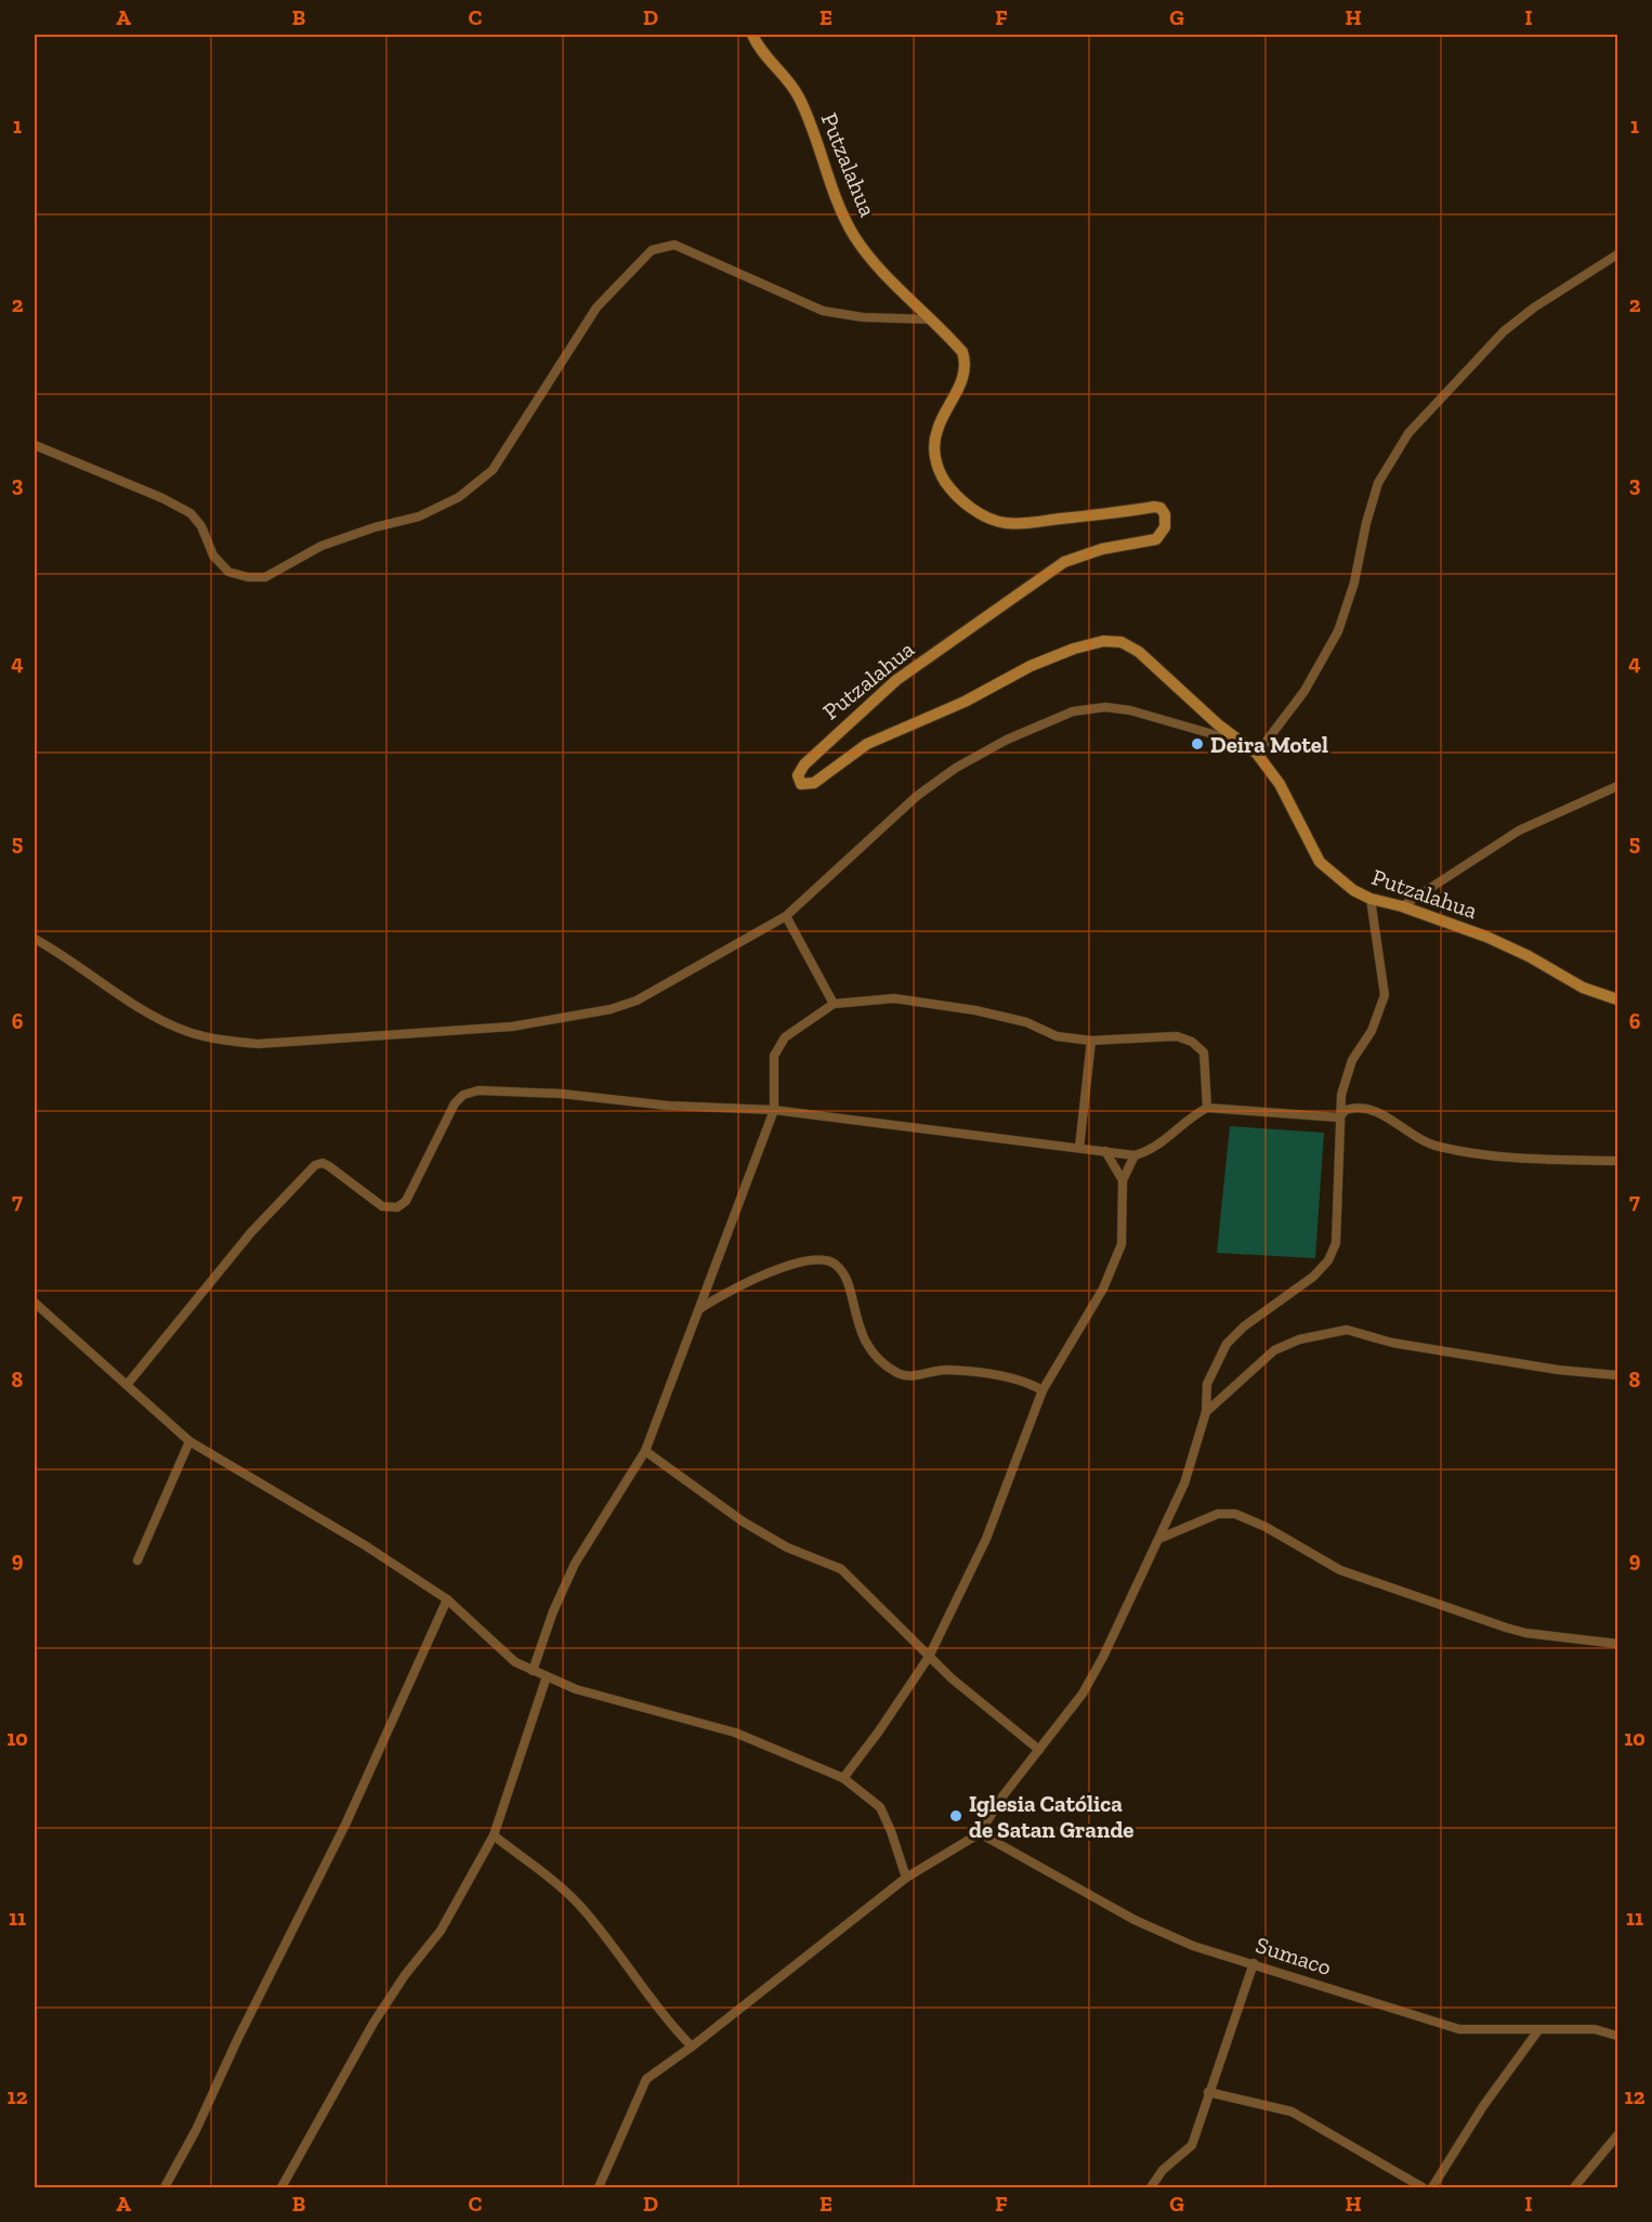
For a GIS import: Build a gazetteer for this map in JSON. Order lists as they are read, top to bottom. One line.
{"streets":{"street":["Putzalahua","Sumaco"]},"places":["Deira Motel","Iglesia Católica de Satan Grande"],"grid":{"columns":["A","B","C","D","E","F","G","H","I"],"rows":["1","2","3","4","5","6","7","8","9","10","11","12"]}}
